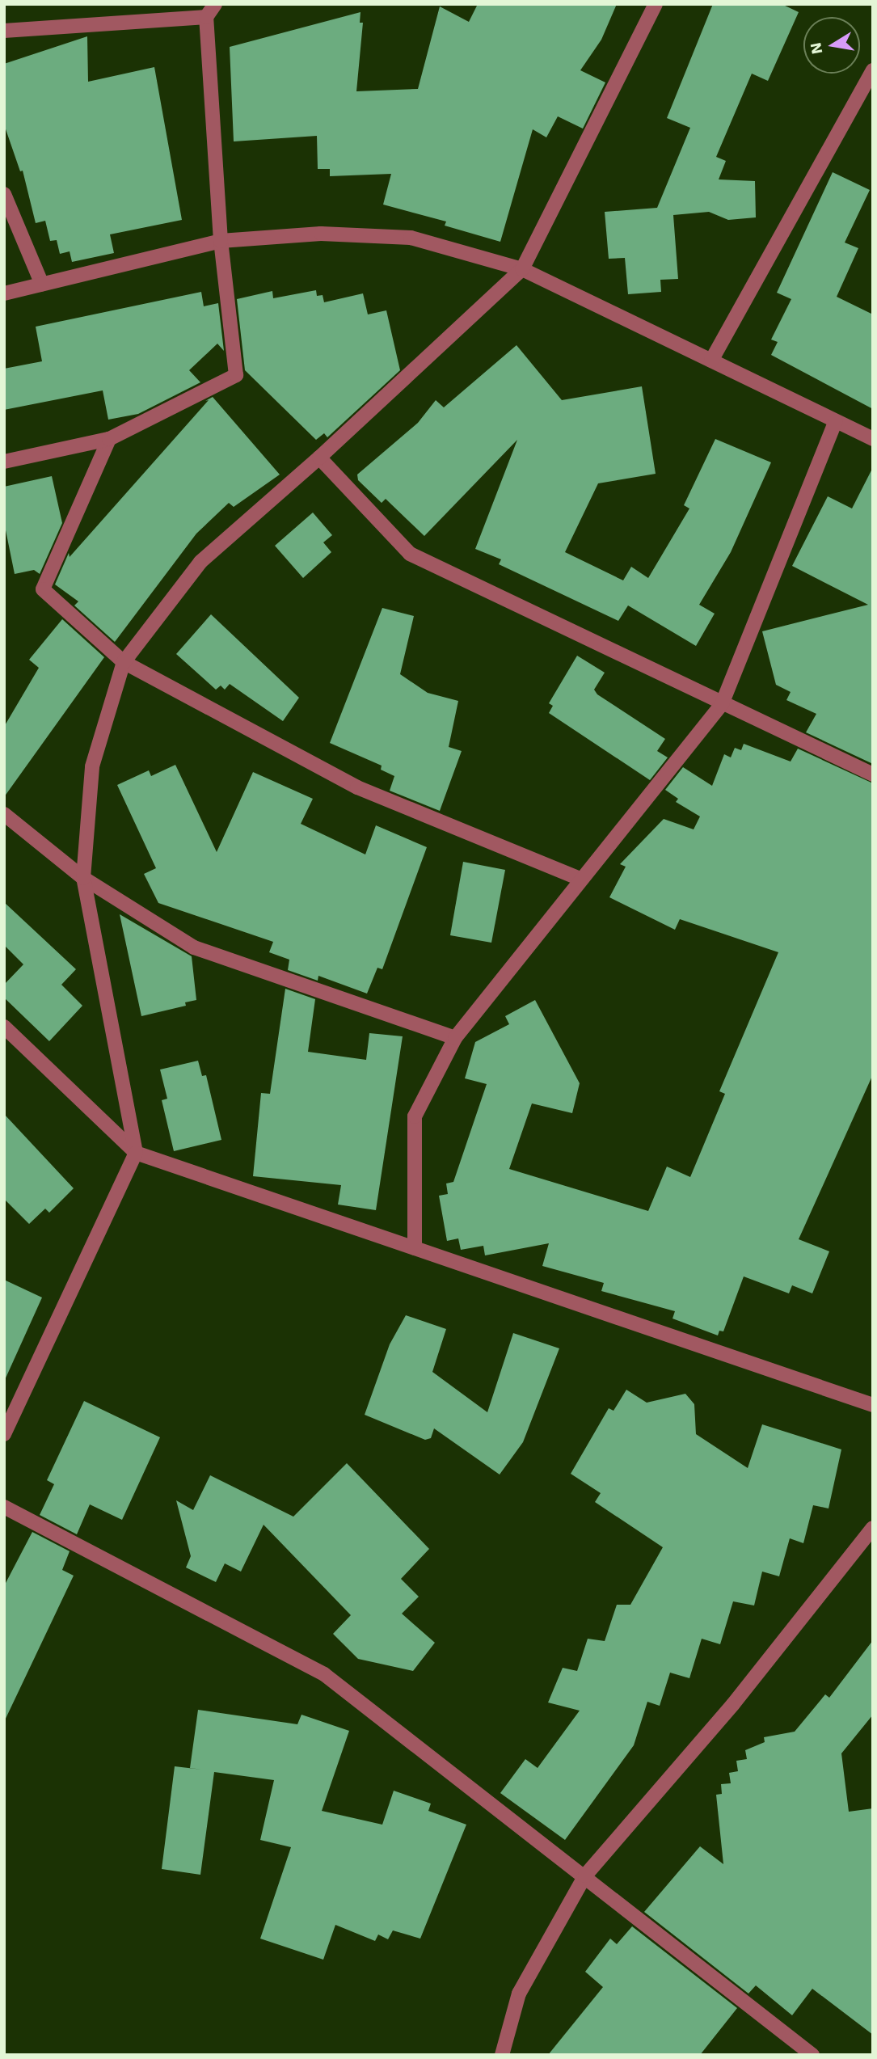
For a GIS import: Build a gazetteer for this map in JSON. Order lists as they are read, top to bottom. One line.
{"north":"left"}
